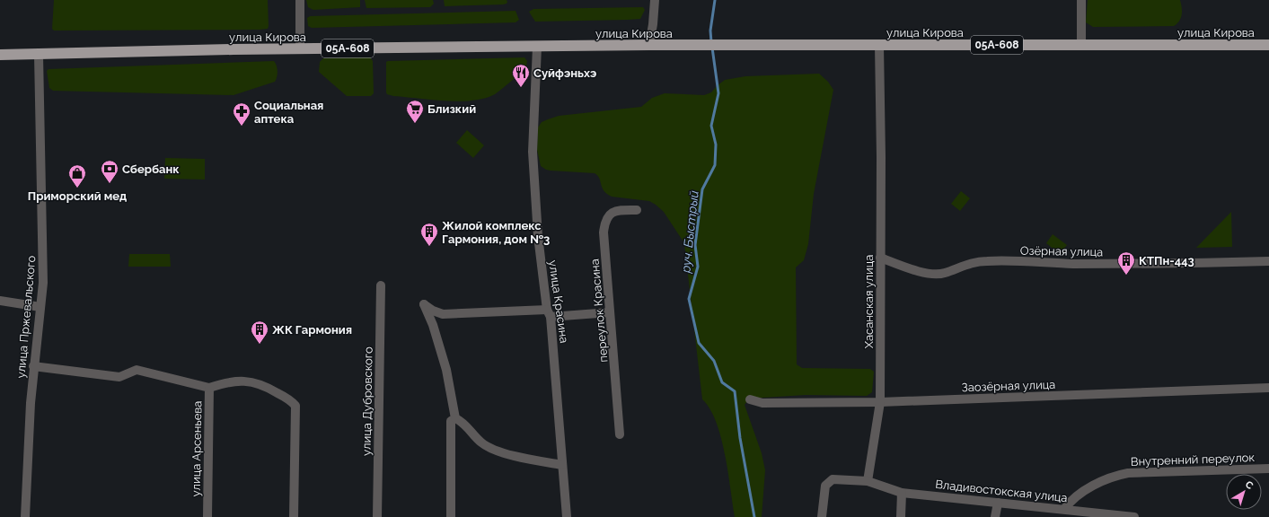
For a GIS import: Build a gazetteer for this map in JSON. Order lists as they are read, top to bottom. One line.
{"streets":{"main road":["улица Кирова","05А-608"],"street":["Озёрная улица","улица Красина","Хасанская улица","переулок Красина","улица Пржевальского","Заозёрная улица","улица Дубровского","улица Арсеньева","Внутренний переулок","Владивостокская улица"]},"crossings":[["улица Кирова","улица Красина"],["улица Кирова","Хасанская улица"],["улица Кирова","улица Пржевальского"],["Озёрная улица","Хасанская улица"],["Хасанская улица","Заозёрная улица"],["Хасанская улица","Владивостокская улица"],["улица Пржевальского","улица Арсеньева"],["Внутренний переулок","Владивостокская улица"]],"water":["руч. Быстрый"],"places":{"restaurant":["Суйфэньхэ"],"supermarket":["Близкий"],"pharmacy":["Социальная аптека"],"bank":["Сбербанк"],"shop":["Приморский мед"],"building":["Жилой комплекс Гармония, дом №3","КТПн-443","ЖК Гармония"]},"north":"top right"}
